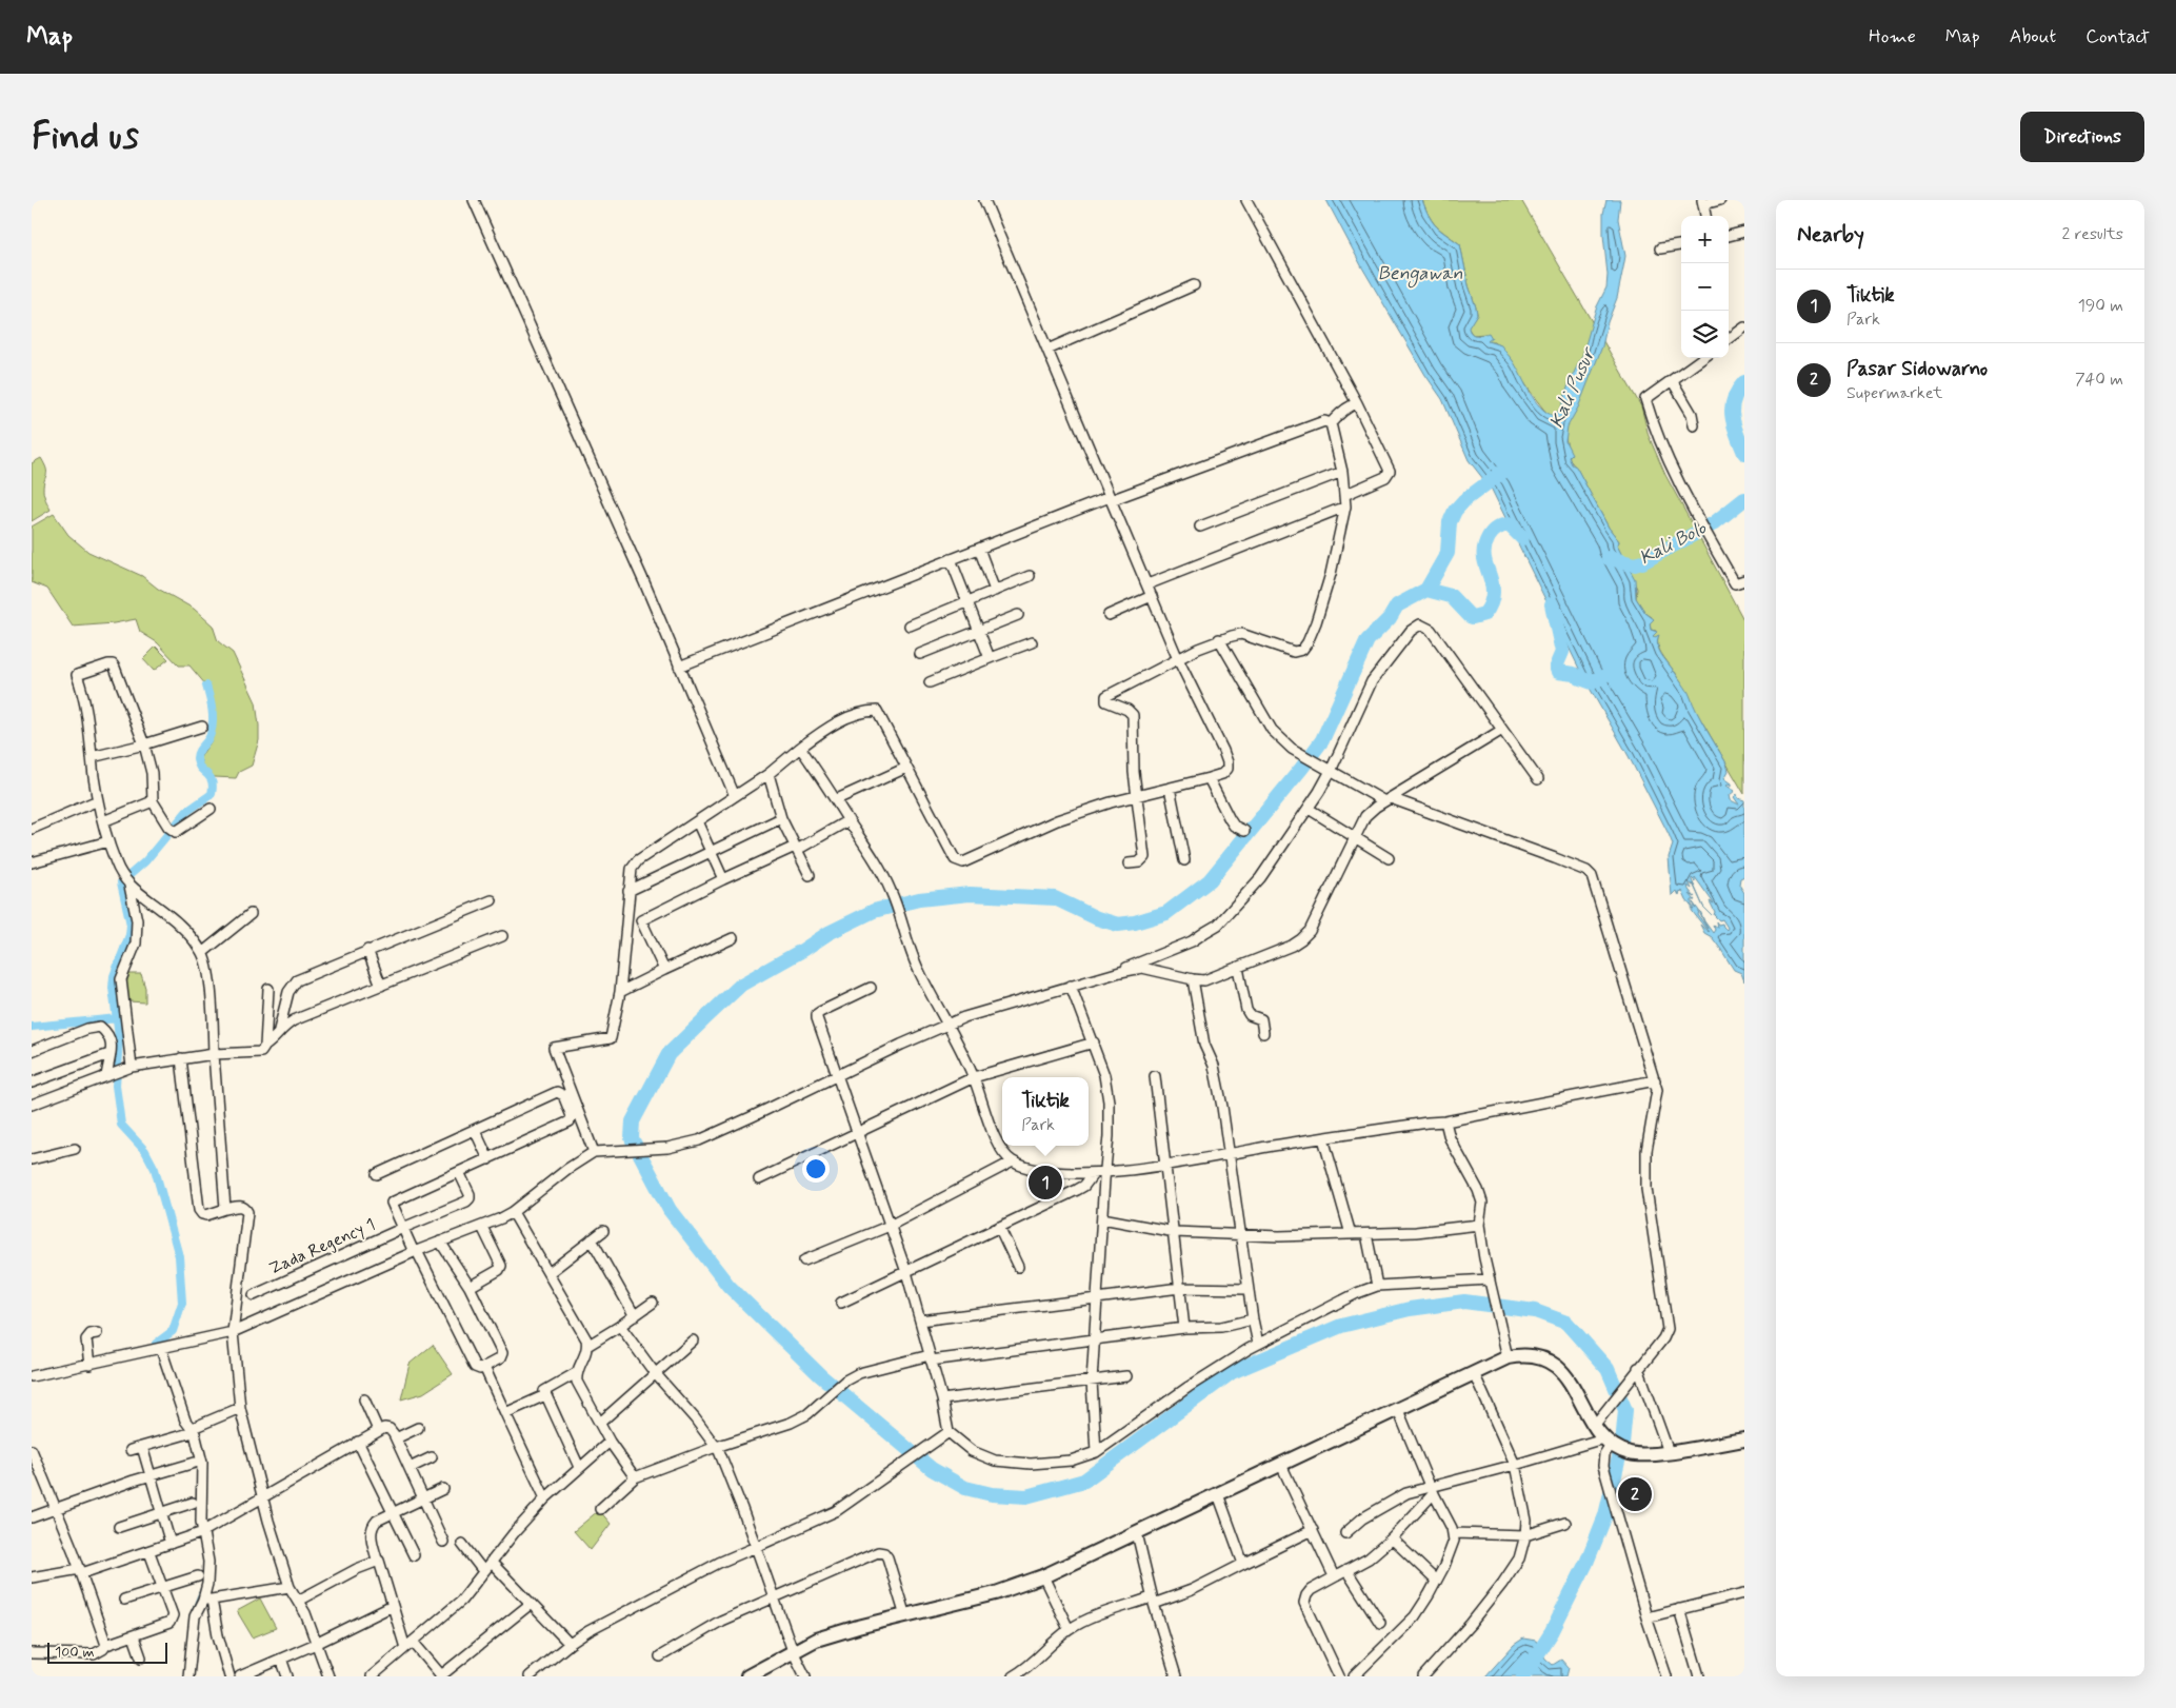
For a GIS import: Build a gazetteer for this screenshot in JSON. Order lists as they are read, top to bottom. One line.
{"streets":{"street":["Zada Regency 1"]},"water":["Bengawan","Kali Pusur","Kali Bolo"],"scale_bar":"100 m","page":{"header":"Map","nav":["Home","Map","About","Contact"],"buttons":"Directions","title":"Find us","heading":["Nearby","2 results"],"map_buttons":["+","−"],"list":[{"mark":"1","name":"Tiktik","note":"Park","value":"190 m"},{"mark":"2","name":"Pasar Sidowarno","note":"Supermarket","value":"740 m"}],"popup":["Tiktik","Park"],"pins":["1","2"],"scale":"100 m"}}
